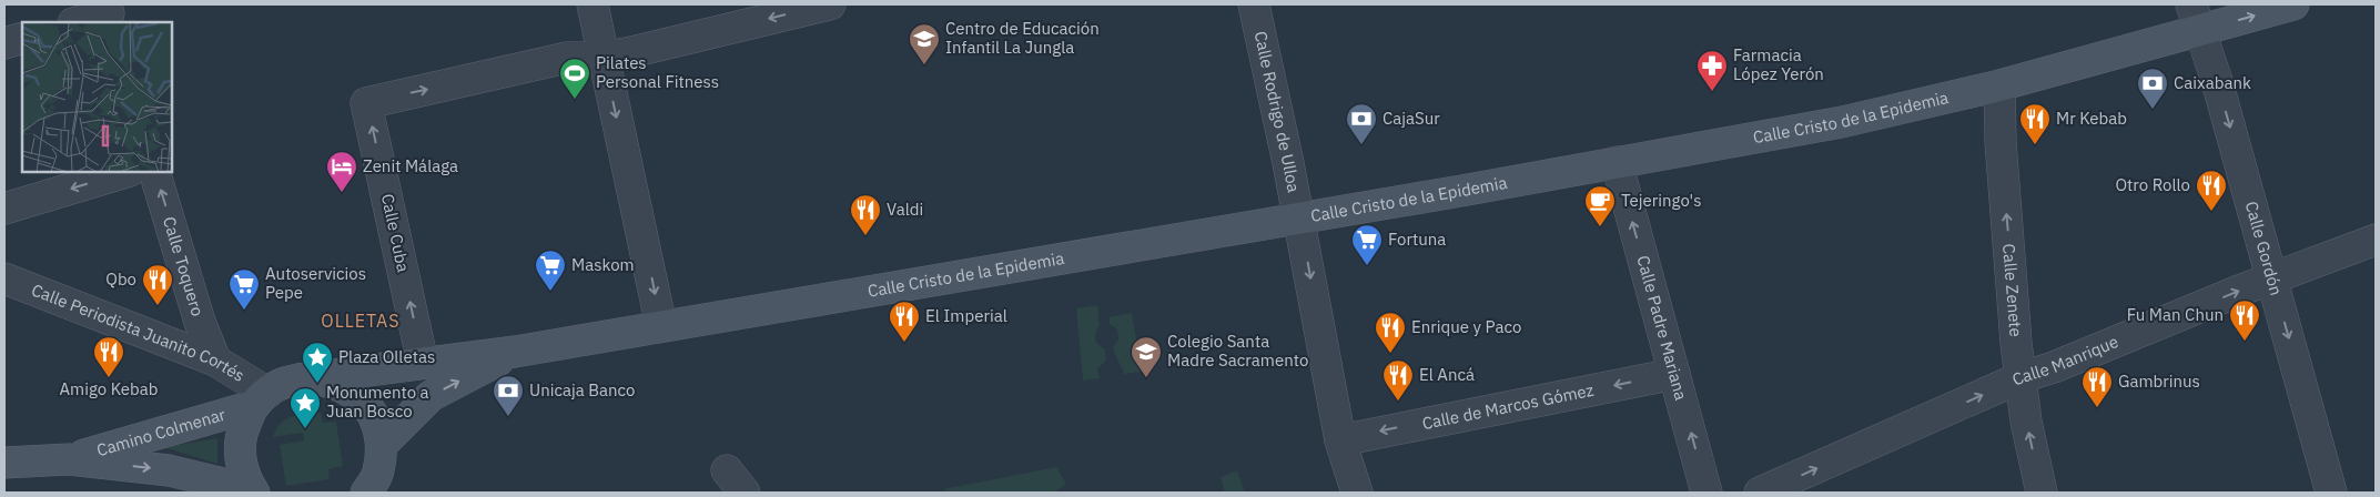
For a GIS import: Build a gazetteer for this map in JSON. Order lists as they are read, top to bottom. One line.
{"streets":{"main road":["Calle Cristo de la Epidemia","Camino Colmenar"],"street":["Calle Rodrigo de Ulloa","Calle Cuba","Calle Gordón","Calle Toquero","Calle Zenete","Calle Padre Mariana","Calle Periodista Juanito Cortés","Calle Manrique","Calle de Marcos Gómez"]},"crossings":[["Calle Rodrigo de Ulloa","Calle Cristo de la Epidemia"],["Calle Rodrigo de Ulloa","Calle de Marcos Gómez"],["Calle Cristo de la Epidemia","Calle Cuba"],["Calle Cristo de la Epidemia","Calle Gordón"],["Calle Cristo de la Epidemia","Calle Zenete"],["Calle Cristo de la Epidemia","Calle Padre Mariana"],["Calle Gordón","Calle Manrique"],["Calle Toquero","Calle Periodista Juanito Cortés"],["Calle Zenete","Calle Manrique"],["Calle Padre Mariana","Calle de Marcos Gómez"],["Calle Periodista Juanito Cortés","Camino Colmenar"]],"one_way":["Calle Rodrigo de Ulloa","Calle Gordón","Calle Toquero","Calle Zenete","Calle Padre Mariana","Calle Manrique","Calle de Marcos Gómez","Camino Colmenar"],"districts":["OLLETAS"],"places":{"school or university":["Centro de Educación Infantil La Jungla","Colegio Santa Madre Sacramento"],"pharmacy":["Farmacia López Yerón"],"sports":["Pilates Personal Fitness"],"bank":["Caixabank","CajaSur","Unicaja Banco"],"restaurant":["Mr Kebab","Otro Rollo","Valdi","Qbo","Fu Man Chun","El Imperial","Enrique y Paco","Amigo Kebab","El Ancá","Gambrinus"],"hotel":["Zenit Málaga"],"cafe":["Tejeringo's"],"supermarket":["Fortuna","Maskom","Autoservicios Pepe"],"place":["Plaza Olletas","Monumento a Juan Bosco"]}}
